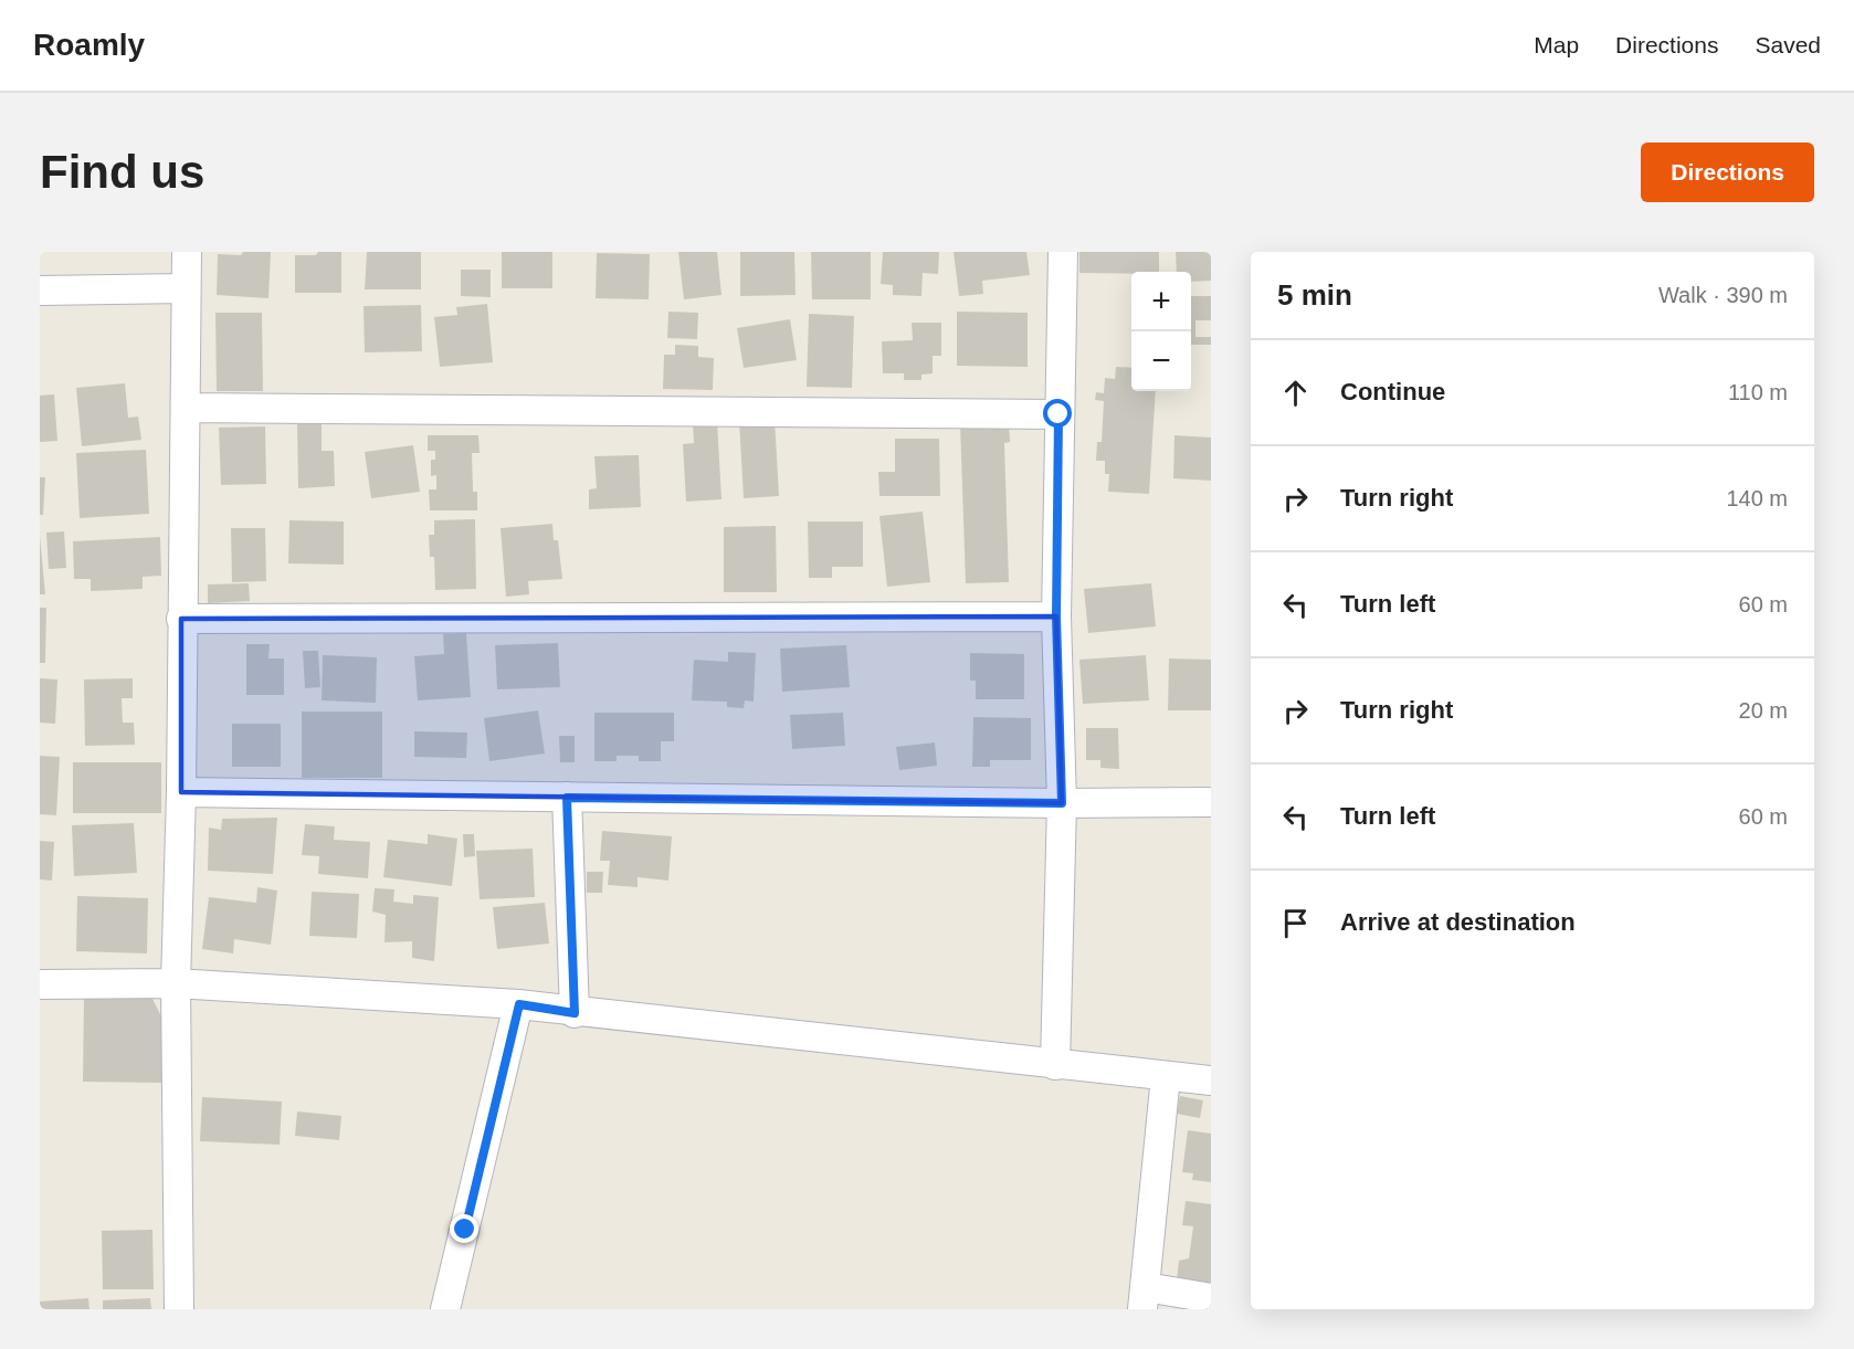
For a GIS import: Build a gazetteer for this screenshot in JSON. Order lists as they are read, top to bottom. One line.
{"page":{"header":"Roamly","nav":["Map","Directions","Saved"],"buttons":"Directions","title":"Find us","heading":["5 min","Walk · 390 m"],"map_buttons":["+","−"],"list":[["Continue","110 m"],["Turn right","140 m"],["Turn left","60 m"],["Turn right","20 m"],["Turn left","60 m"],"Arrive at destination"]}}
